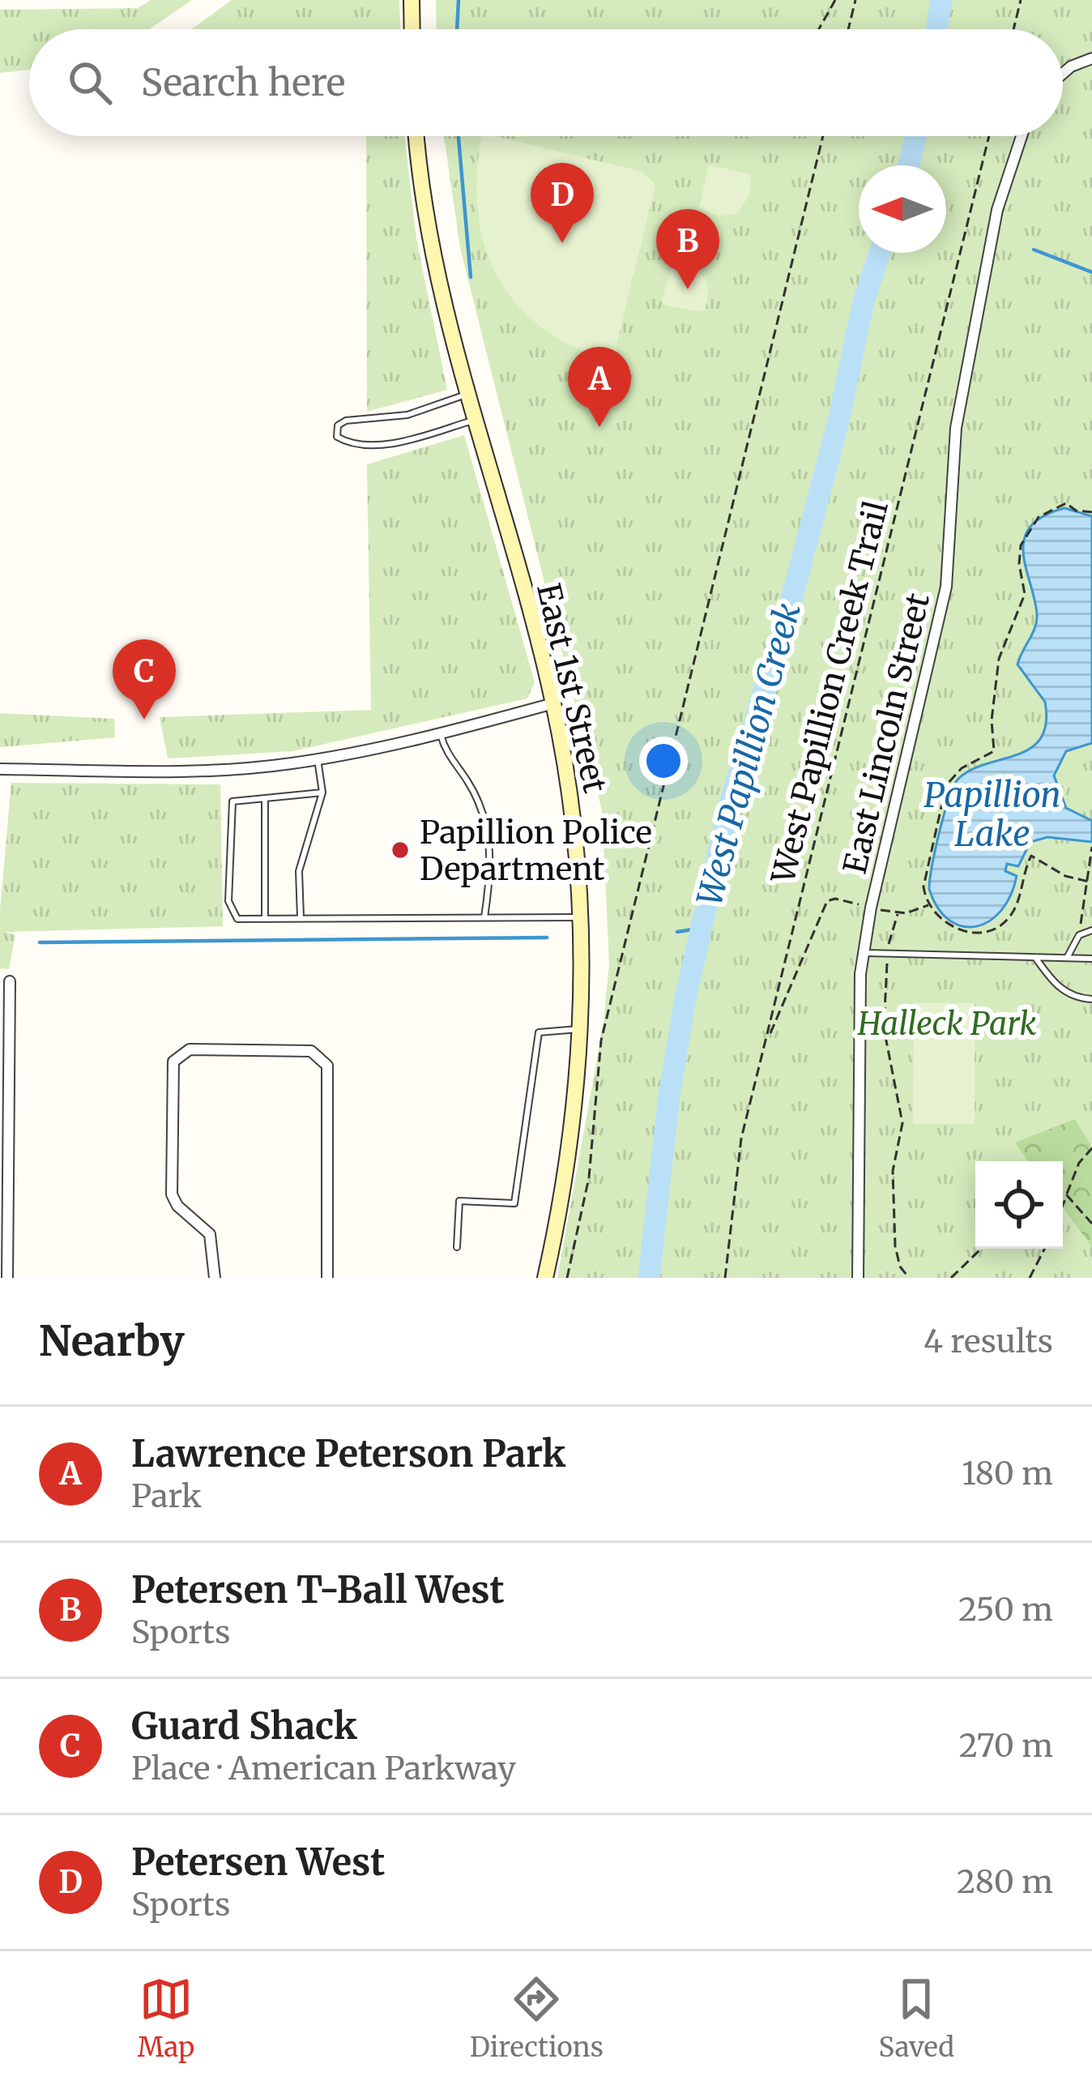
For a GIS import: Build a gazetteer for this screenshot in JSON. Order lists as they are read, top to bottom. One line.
{"streets":{"main road":["East 1st Street"],"street":["East Lincoln Street"],"path":["West Papillion Creek Trail"]},"water":["West Papillion Creek","Papillion Lake"],"parks":["Halleck Park"],"places":["Papillion Police Department"],"north":"left","page":{"search":"Search here","pins":["D","B","A","C"],"heading":["Nearby","4 results"],"list":[{"mark":"A","name":"Lawrence Peterson Park","note":"Park","value":"180 m"},{"mark":"B","name":"Petersen T-Ball West","note":"Sports","value":"250 m"},{"mark":"C","name":"Guard Shack","note":"Place · American Parkway","value":"270 m"},{"mark":"D","name":"Petersen West","note":"Sports","value":"280 m"}],"nav":["Map","Directions","Saved"]}}
